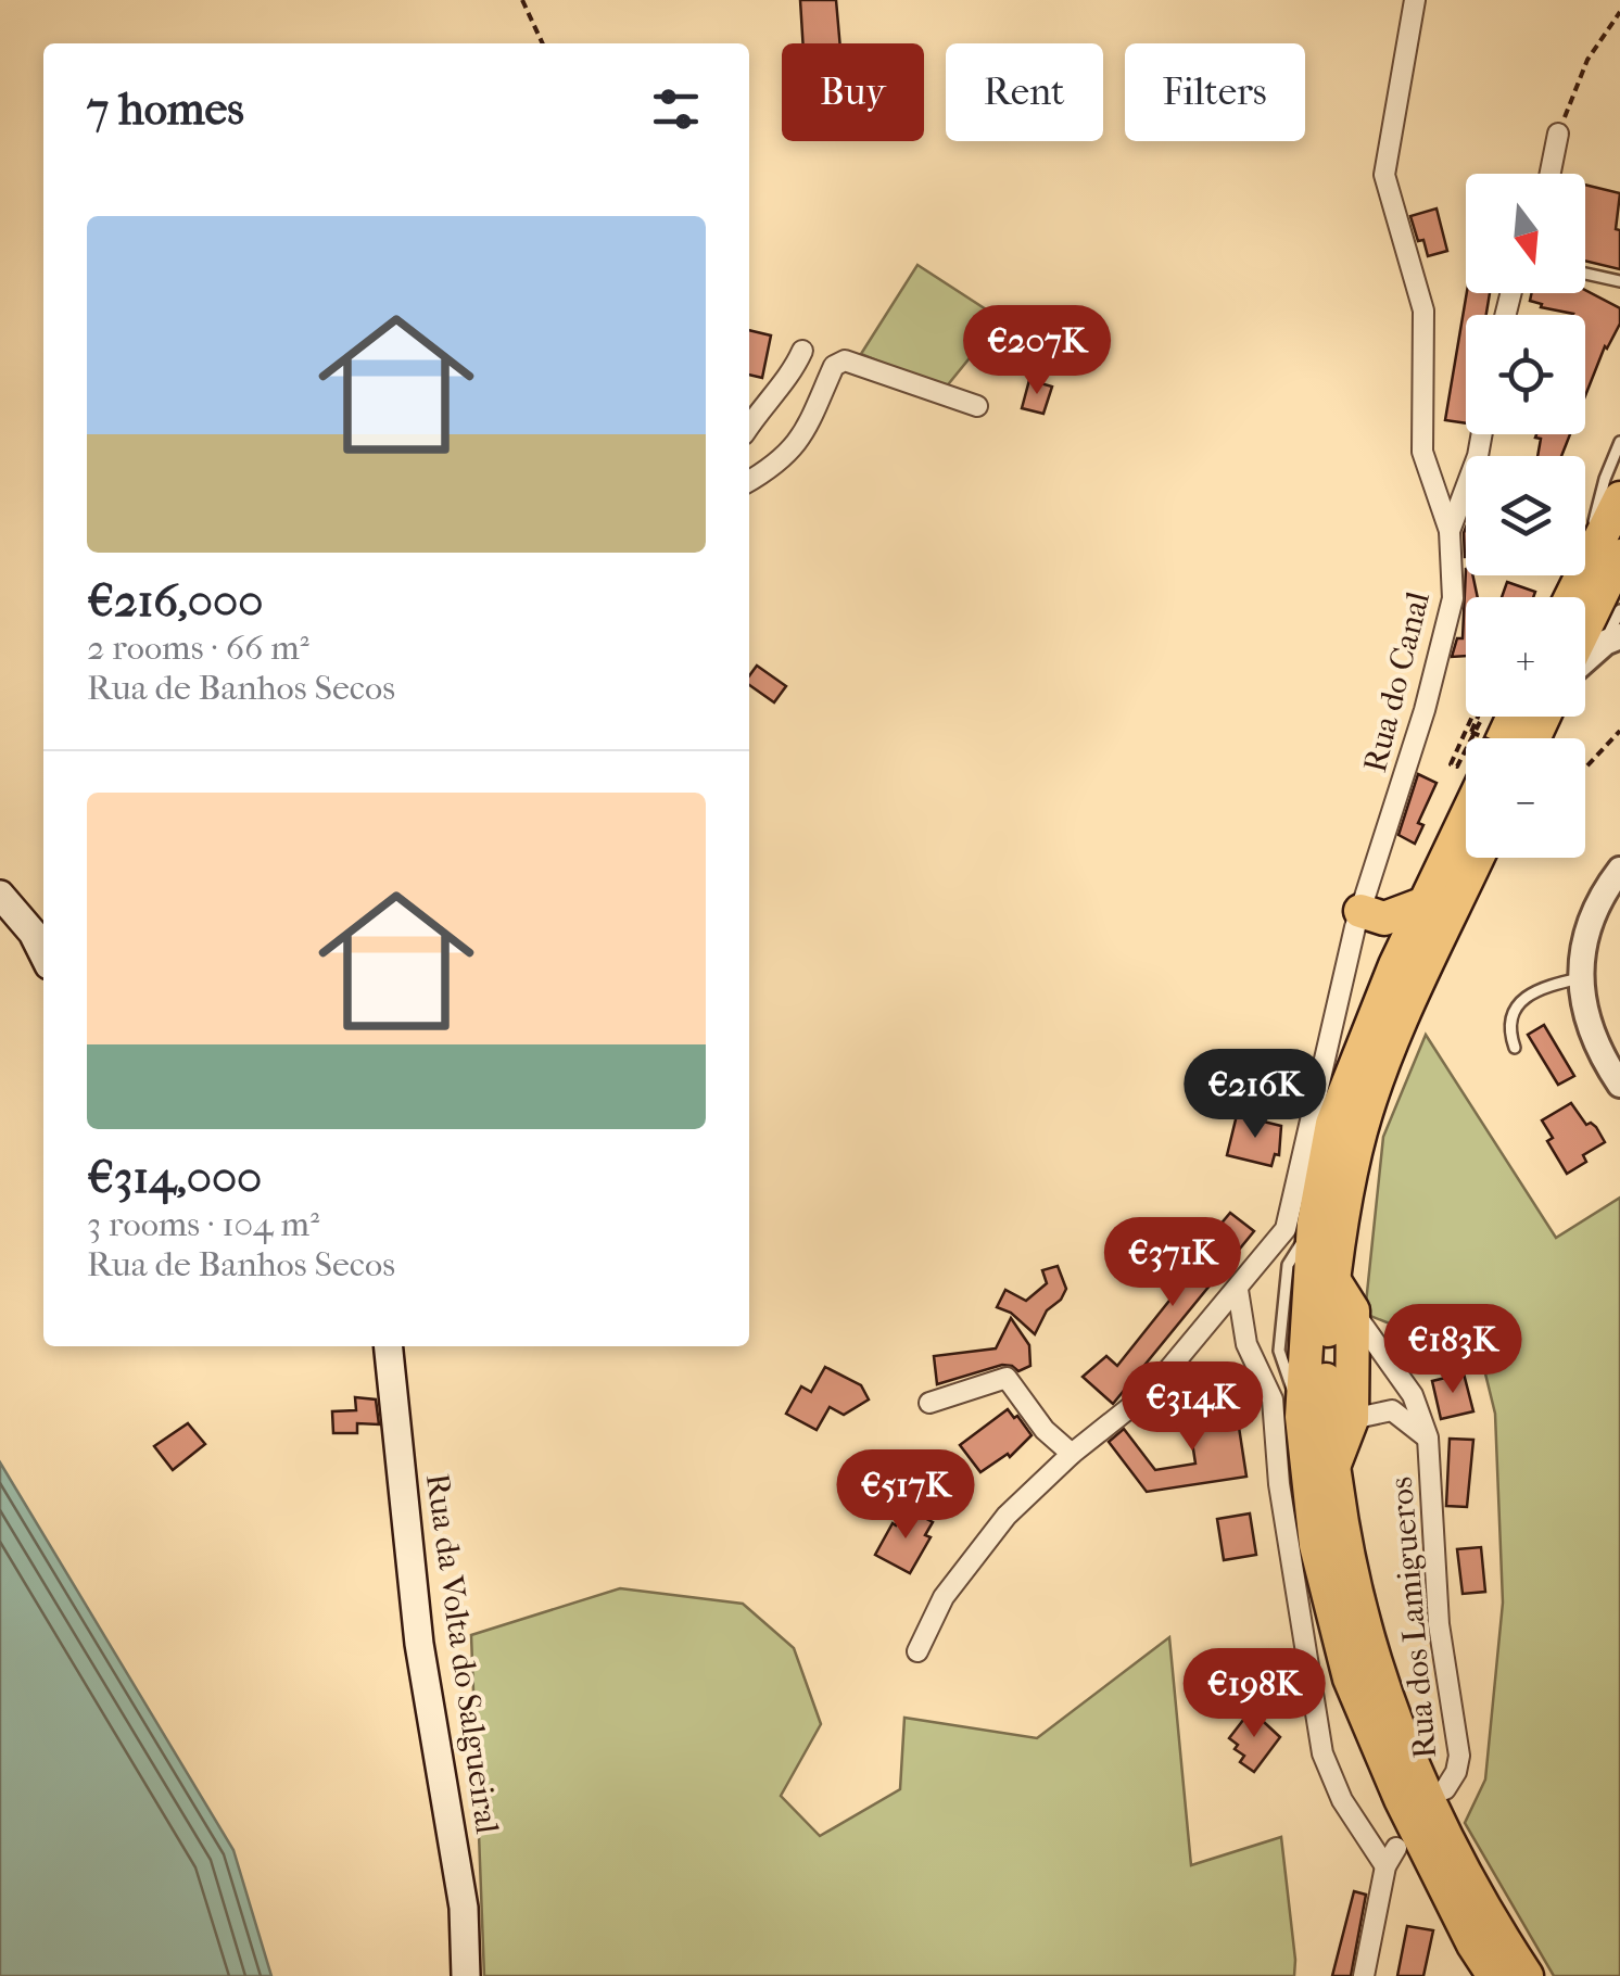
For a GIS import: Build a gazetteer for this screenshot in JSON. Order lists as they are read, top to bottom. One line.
{"streets":{"main road":["Rua da Volta do Salgueiral"],"street":["Rua do Canal","Rua dos Lamigueros"]},"north":"bottom","page":{"chip":["Buy","Rent","Filters"],"heading":"7 homes","map_buttons":["+","−"],"list":[{"name":"€216,000","note":"2 rooms · 66 m² · Rua de Banhos Secos"},{"name":"€314,000","note":"3 rooms · 104 m² · Rua de Banhos Secos"}],"price":["€207K","€216K","€371K","€183K","€314K","€517K","€198K"]}}
